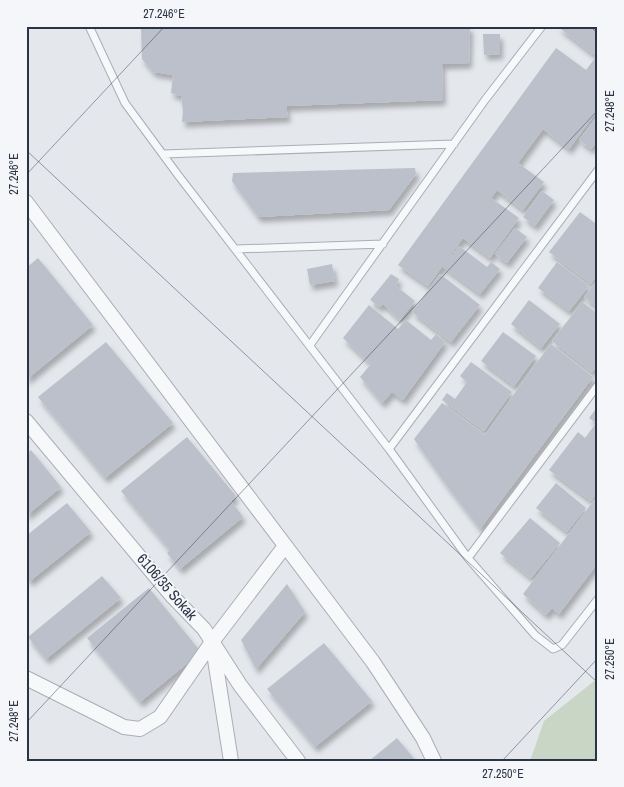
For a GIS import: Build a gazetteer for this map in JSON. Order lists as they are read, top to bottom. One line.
{"streets":{"street":["6106/35 Sokak"]},"coordinates":["27.246°E","27.248°E","27.250°E"]}
